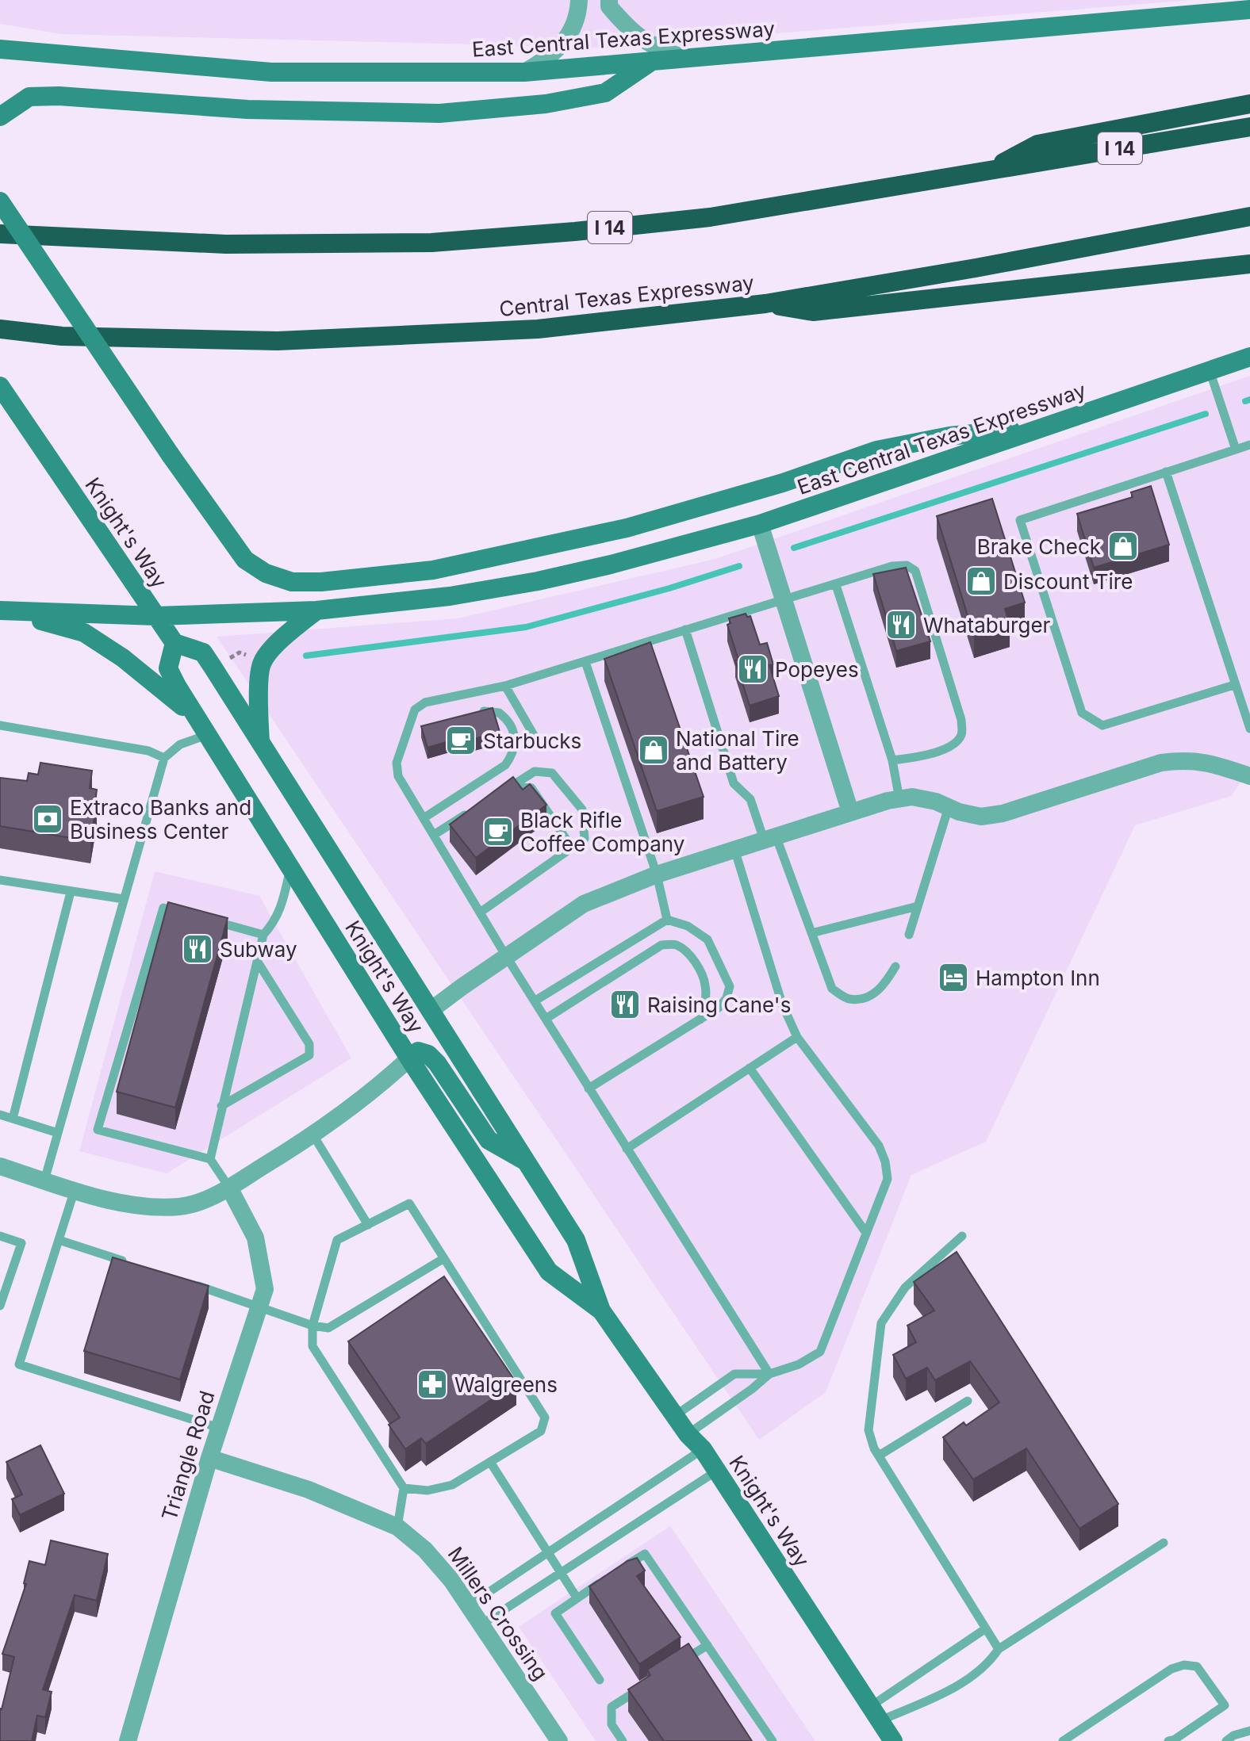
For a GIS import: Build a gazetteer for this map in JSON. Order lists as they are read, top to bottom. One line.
{"streets":{"highway":["I 14","Central Texas Expressway"],"main road":["East Central Texas Expressway","Knight's Way"],"street":["Triangle Road","Millers Crossing"]},"crossings":[["East Central Texas Expressway","Knight's Way"],["Triangle Road","Millers Crossing"]],"places":{"shop":["Brake Check","Discount Tire","National Tire and Battery"],"restaurant":["Whataburger","Popeyes","Subway","Raising Cane's"],"cafe":["Starbucks","Black Rifle Coffee Company"],"bank":["Extraco Banks and Business Center"],"hotel":["Hampton Inn"],"pharmacy":["Walgreens"]}}
